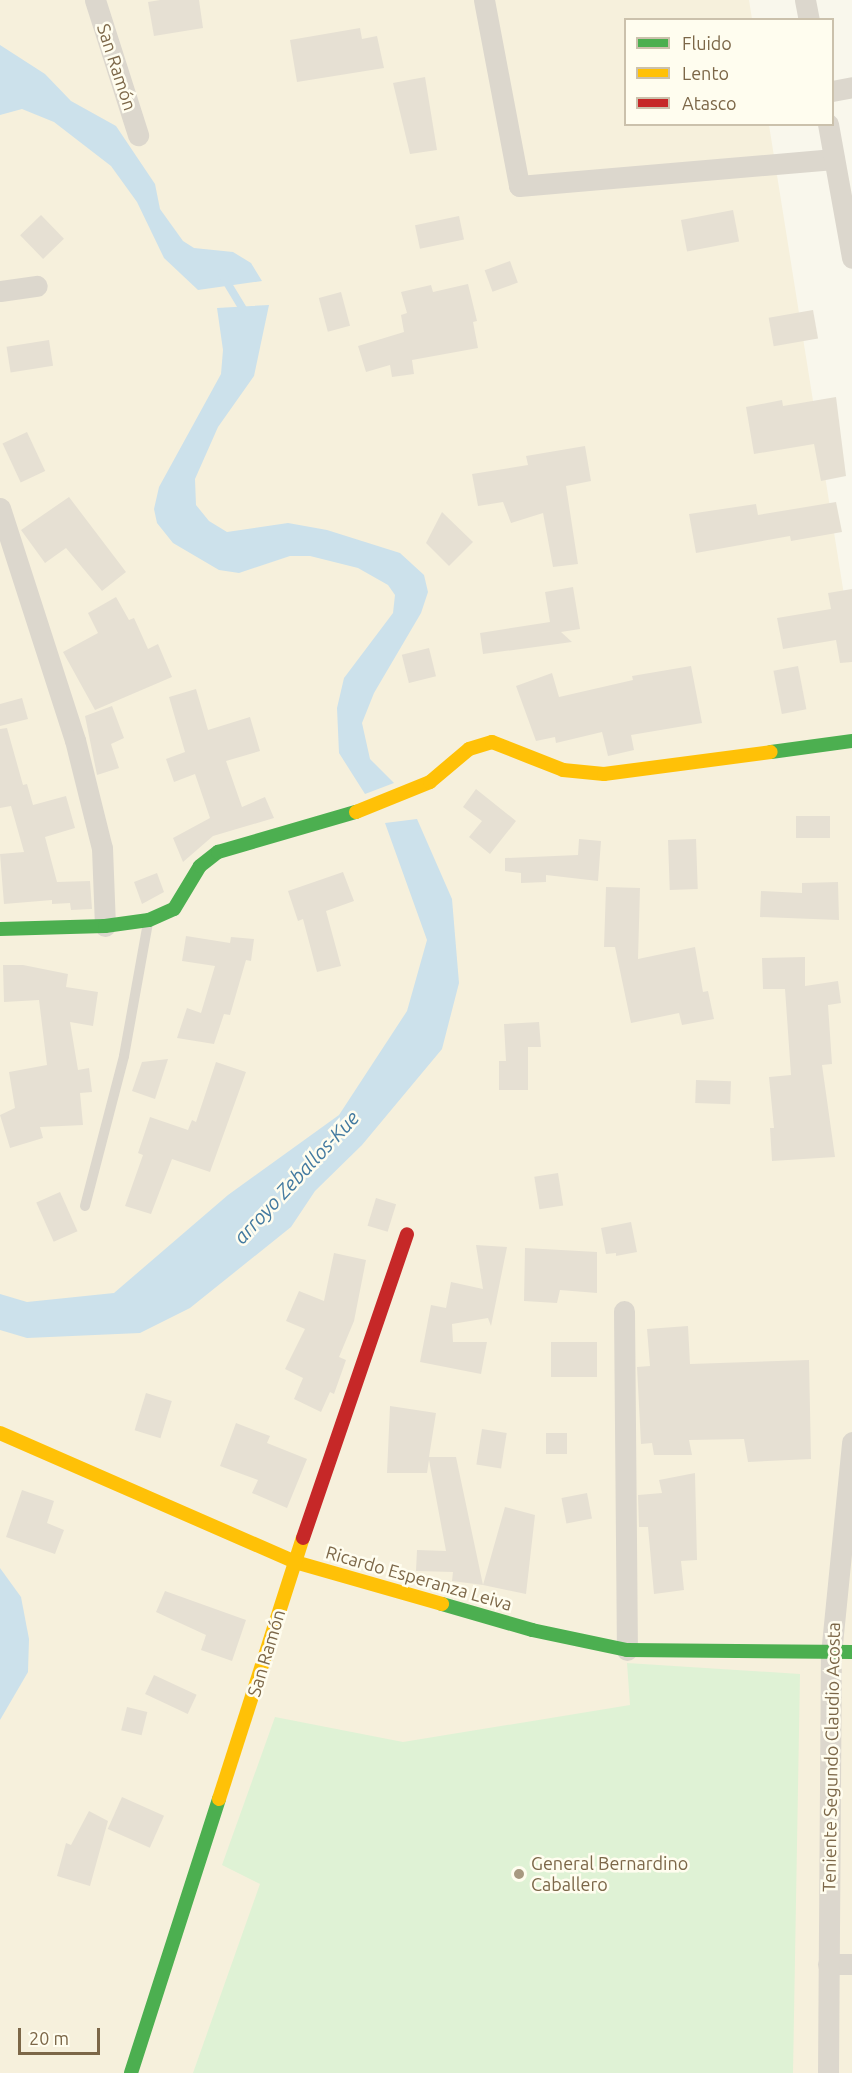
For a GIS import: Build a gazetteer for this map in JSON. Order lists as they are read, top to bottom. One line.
{"streets":{"street":["San Ramón","Ricardo Esperanza Leiva","Teniente Segundo Claudio Acosta"]},"crossings":[["San Ramón","Ricardo Esperanza Leiva"],["Ricardo Esperanza Leiva","Teniente Segundo Claudio Acosta"]],"water":["arroyo Zeballos-Kue"],"places":["General Bernardino Caballero"],"legend":["Fluido","Lento","Atasco"],"scale_bar":"20 m"}
